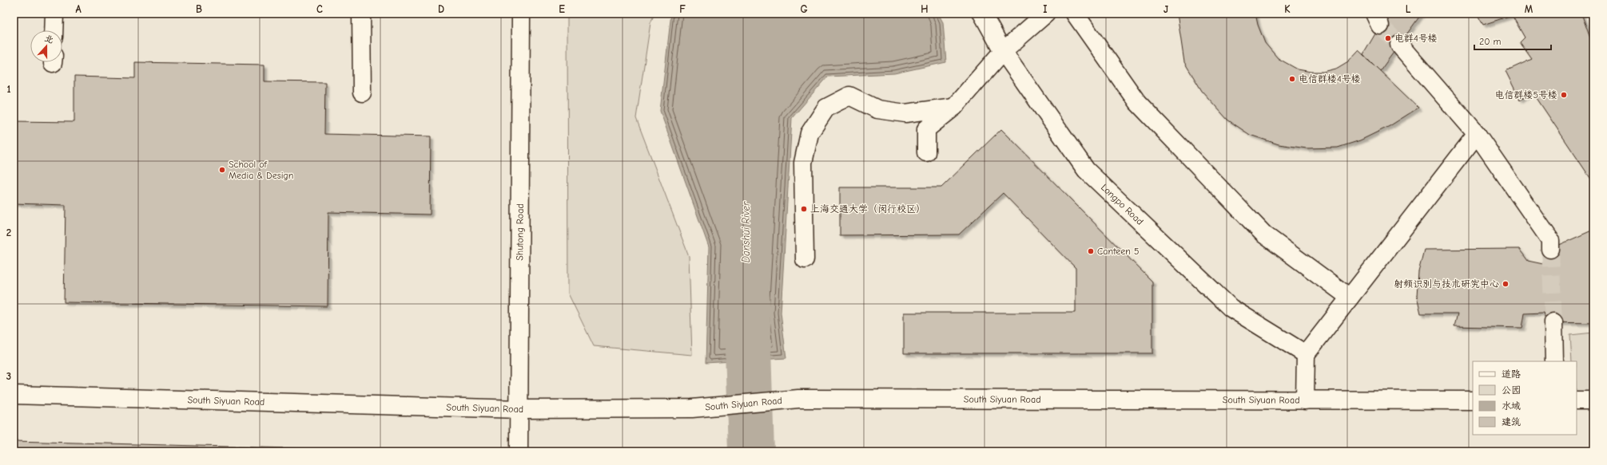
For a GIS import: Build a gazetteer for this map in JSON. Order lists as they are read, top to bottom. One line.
{"streets":{"street":["Longpo Road","Shutong Road","South Siyuan Road"]},"crossings":[["Shutong Road","South Siyuan Road"]],"water":["Danshui River"],"places":["电群4号楼","电信群楼4号楼","电信群楼5号楼","School of Media & Design","上海交通大学（闵行校区）","Canteen 5","射频识别与技术研究中心"],"legend":["道路","公园","水域","建筑"],"scale_bar":"20 m","north":"top","grid":{"columns":["A","B","C","D","E","F","G","H","I","J","K","L","M"],"rows":["1","2","3"]}}
